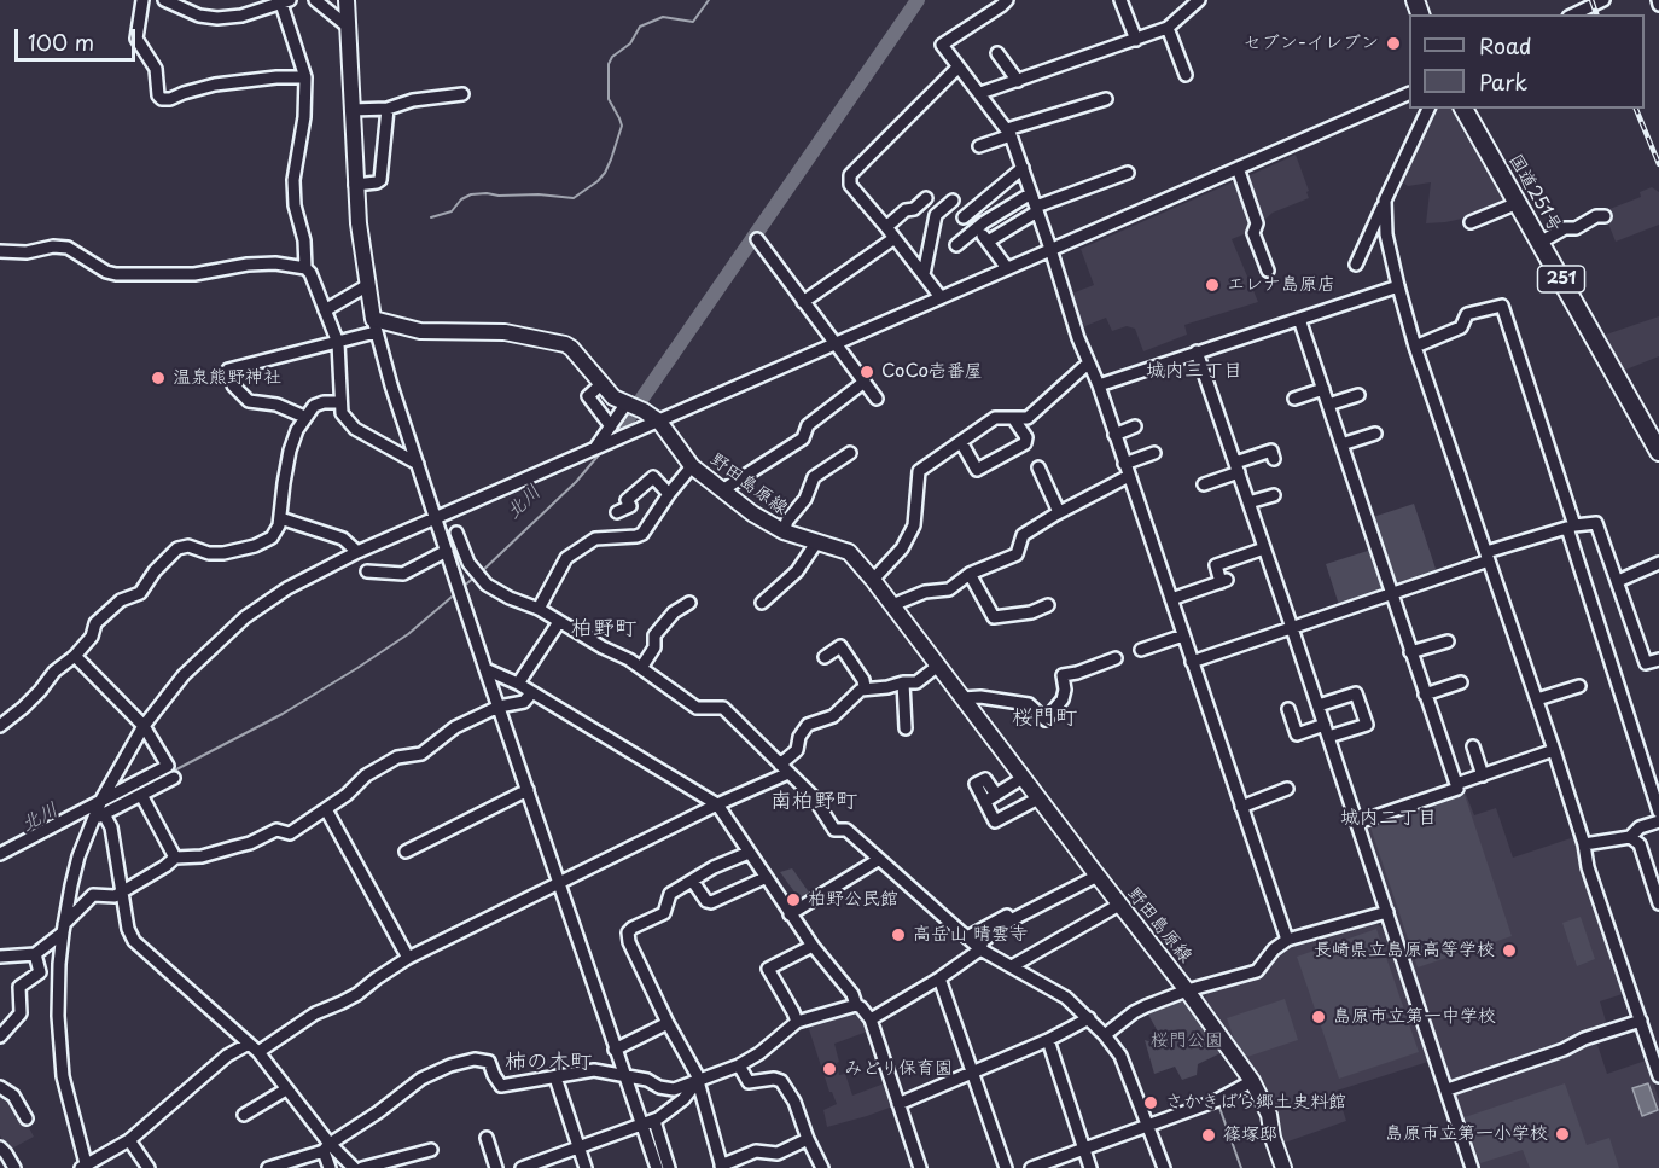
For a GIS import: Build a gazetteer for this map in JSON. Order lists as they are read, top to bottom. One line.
{"streets":{"highway":["国道251号","251"],"main road":["野田島原線"]},"districts":["城内三丁目","柏野町","桜門町","南柏野町","城内二丁目","柿の木町"],"water":["北川"],"parks":["桜門公園"],"places":["セブン-イレブン","エレナ島原店","CoCo壱番屋","温泉熊野神社","柏野公民館","高岳山 晴雲寺","長崎県立島原高等学校","島原市立第一中学校","みどり保育園","さかきばら郷土史料館","島原市立第一小学校","篠塚邸"],"legend":["Road","Park"],"scale_bar":"100 m"}
